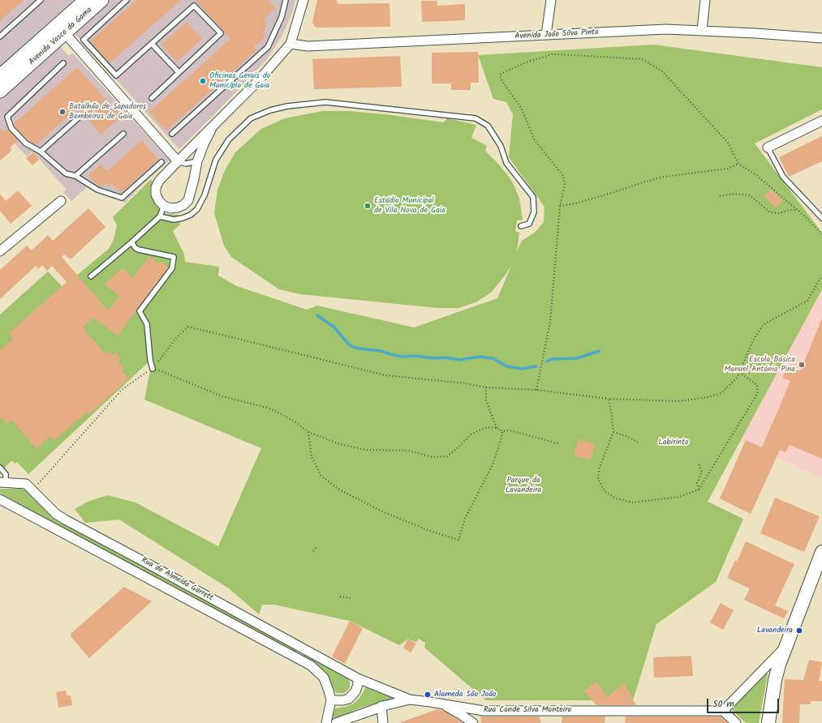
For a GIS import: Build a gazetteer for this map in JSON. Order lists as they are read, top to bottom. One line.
{"streets":{"main road":["Avenida Vasco da Gama"],"street":["Avenida João Silva Pinto","Rua de Almeida Garrett","Rua Conde Silva Monteiro"]},"crossings":[["Rua de Almeida Garrett","Rua Conde Silva Monteiro"]],"parks":["Labirinto","Parque da Lavandeira"],"places":["Oficinas Gerais do Município de Gaia","Batalhão de Sapadores Bombeiros de Gaia","Estádio Municipal de Vila Nova de Gaia","Escola Básica Manuel António Pina","Lavandeira","Alameda São João"],"scale_bar":"50 m"}
